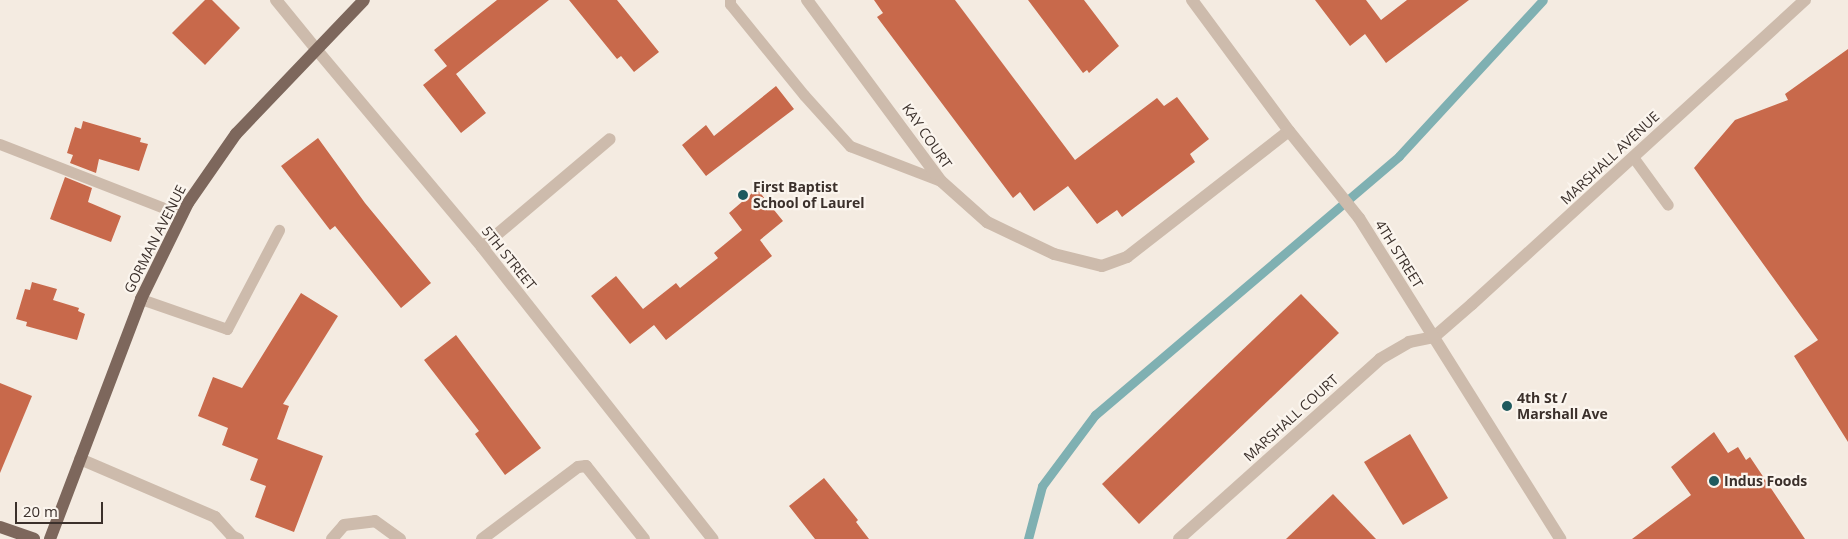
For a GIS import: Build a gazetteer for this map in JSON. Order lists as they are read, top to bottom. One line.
{"streets":{"main road":["GORMAN AVENUE"],"street":["KAY COURT","MARSHALL AVENUE","4TH STREET","5TH STREET","MARSHALL COURT"]},"crossings":[["KAY COURT","4TH STREET"],["MARSHALL AVENUE","4TH STREET"],["MARSHALL AVENUE","MARSHALL COURT"],["GORMAN AVENUE","5TH STREET"],["4TH STREET","MARSHALL COURT"]],"places":["First Baptist School of Laurel","4th St / Marshall Ave","Indus Foods"],"scale_bar":"20 m"}
